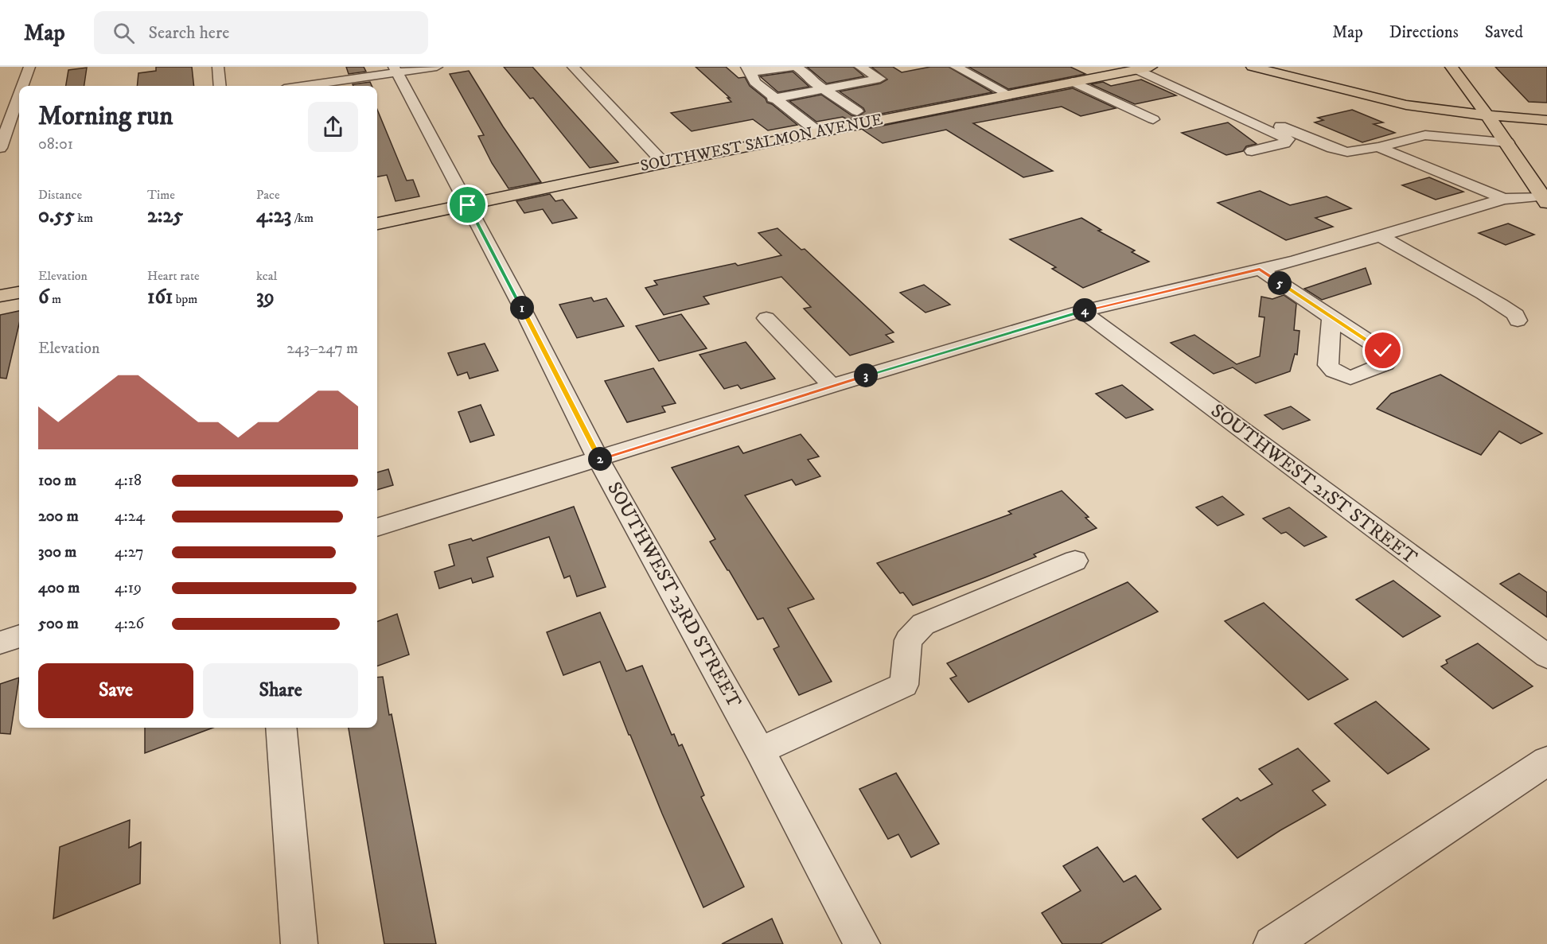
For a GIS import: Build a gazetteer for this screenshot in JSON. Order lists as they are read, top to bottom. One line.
{"streets":{"main road":["SOUTHWEST SALMON AVENUE"],"street":["SOUTHWEST 21ST STREET","SOUTHWEST 23RD STREET"]},"crossings":[["SOUTHWEST SALMON AVENUE","SOUTHWEST 23RD STREET"]],"page":{"header":"Map","search":"Search here","nav":["Map","Directions","Saved"],"heading":["Morning run","08:01"],"stats":[["Distance","0.55 km"],["Time","2:25"],["Pace","4:23 /km"],["Elevation","6 m"],["Heart rate","161 bpm"],["kcal","39"]],"pins":["5","1","4","3","2"],"chart":["Elevation","243–247 m"],"list":[{"name":"100 m","note":"4:18"},{"name":"200 m","note":"4:24"},{"name":"300 m","note":"4:27"},{"name":"400 m","note":"4:19"},{"name":"500 m","note":"4:26"}],"buttons":["Save","Share"]}}
